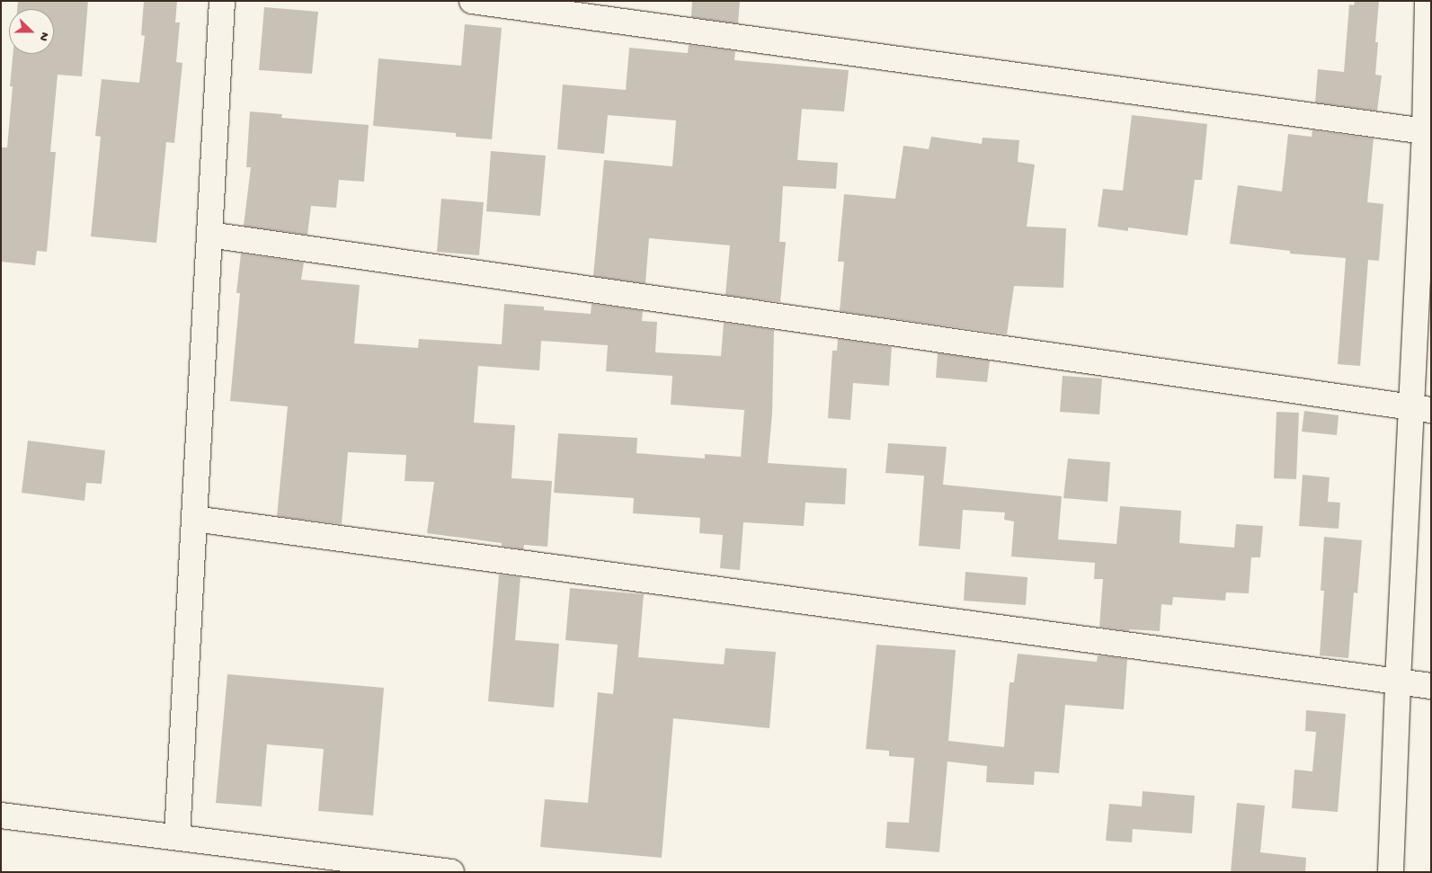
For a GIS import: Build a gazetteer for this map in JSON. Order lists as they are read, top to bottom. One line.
{"north":"right"}
